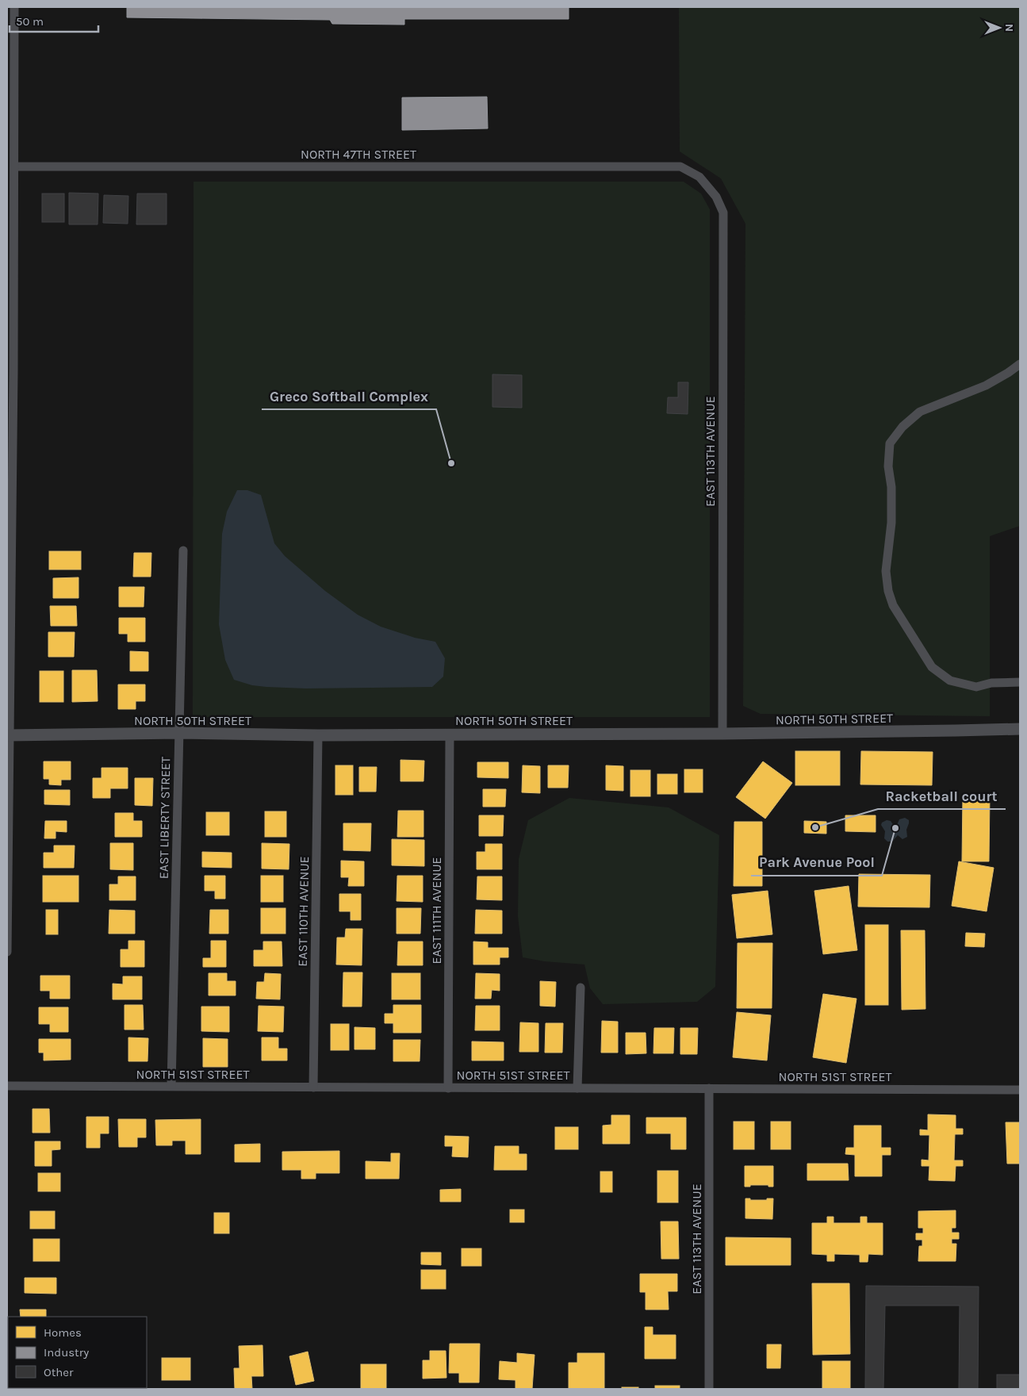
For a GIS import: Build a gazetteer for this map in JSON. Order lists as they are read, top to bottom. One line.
{"streets":{"street":["NORTH 47TH STREET","EAST 113TH AVENUE","NORTH 50TH STREET","EAST LIBERTY STREET","EAST 111TH AVENUE","EAST 110TH AVENUE","NORTH 51ST STREET"]},"crossings":[["NORTH 47TH STREET","EAST 113TH AVENUE"],["EAST 113TH AVENUE","NORTH 50TH STREET"],["EAST 113TH AVENUE","NORTH 51ST STREET"],["NORTH 50TH STREET","EAST LIBERTY STREET"],["NORTH 50TH STREET","EAST 111TH AVENUE"],["NORTH 50TH STREET","EAST 110TH AVENUE"],["EAST LIBERTY STREET","NORTH 51ST STREET"],["EAST 111TH AVENUE","NORTH 51ST STREET"],["EAST 110TH AVENUE","NORTH 51ST STREET"]],"places":["Greco Softball Complex","Racketball court","Park Avenue Pool"],"legend":["Homes","Industry","Other"],"scale_bar":"50 m","north":"right"}
